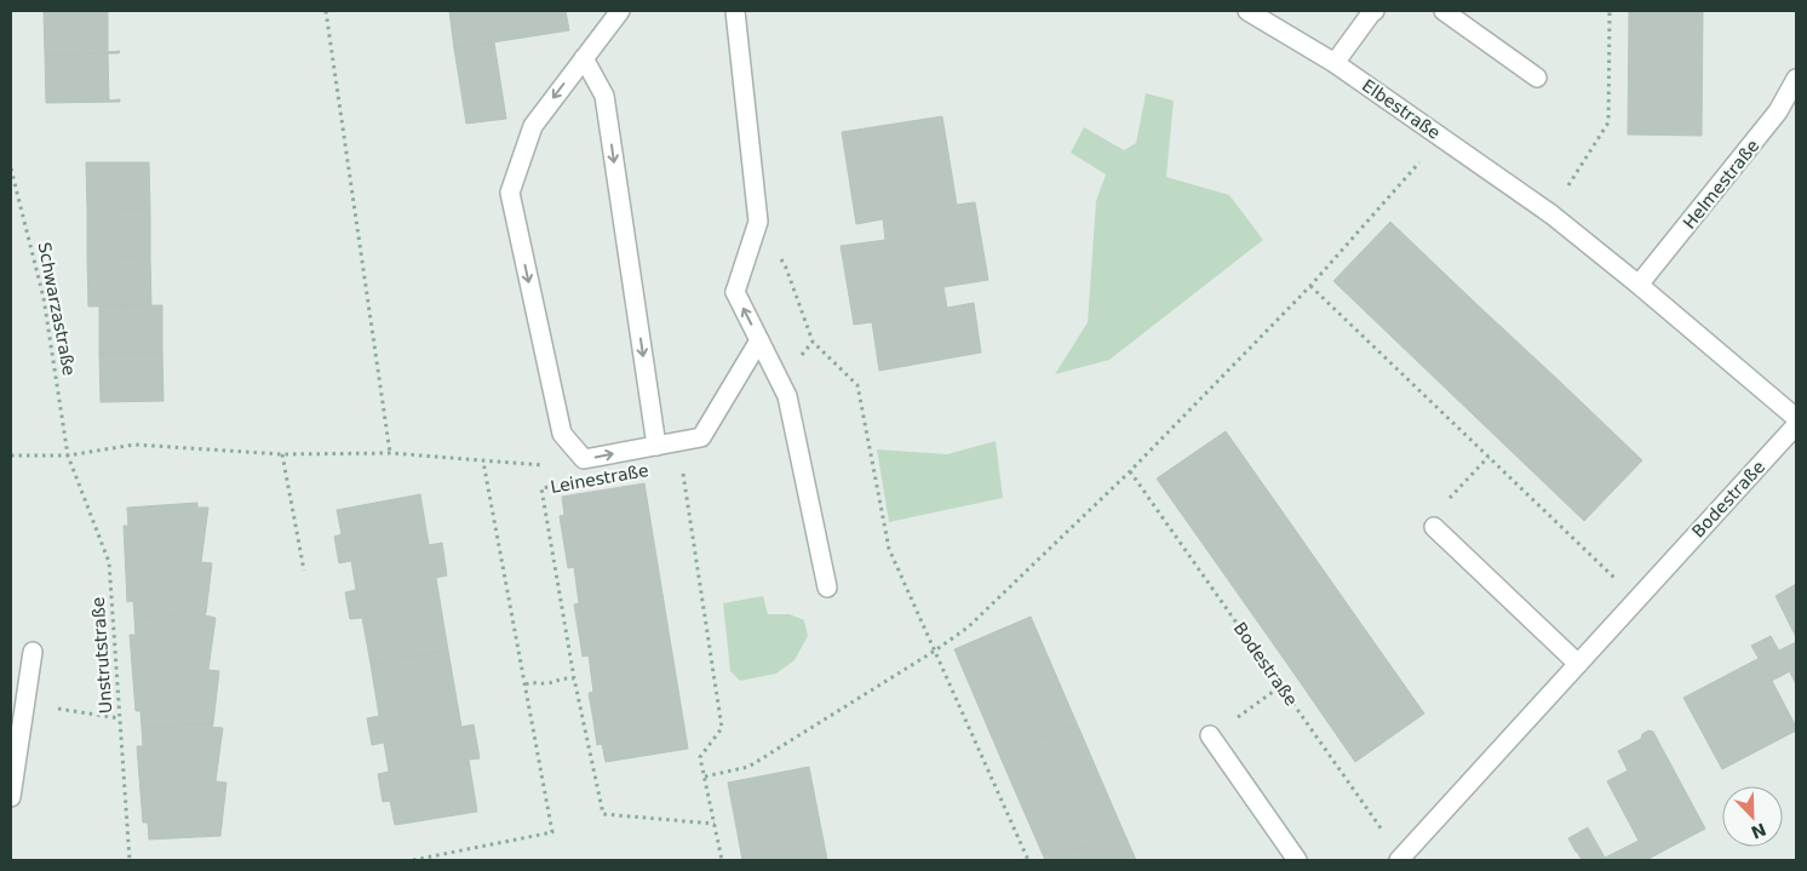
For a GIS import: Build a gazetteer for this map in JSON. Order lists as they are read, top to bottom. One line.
{"streets":{"street":["Elbestraße","Helmestraße","Bodestraße"],"path":["Schwarzastraße","Leinestraße","Unstrutstraße"]},"crossings":[["Elbestraße","Helmestraße"],["Schwarzastraße","Unstrutstraße"]],"north":"bottom right"}
